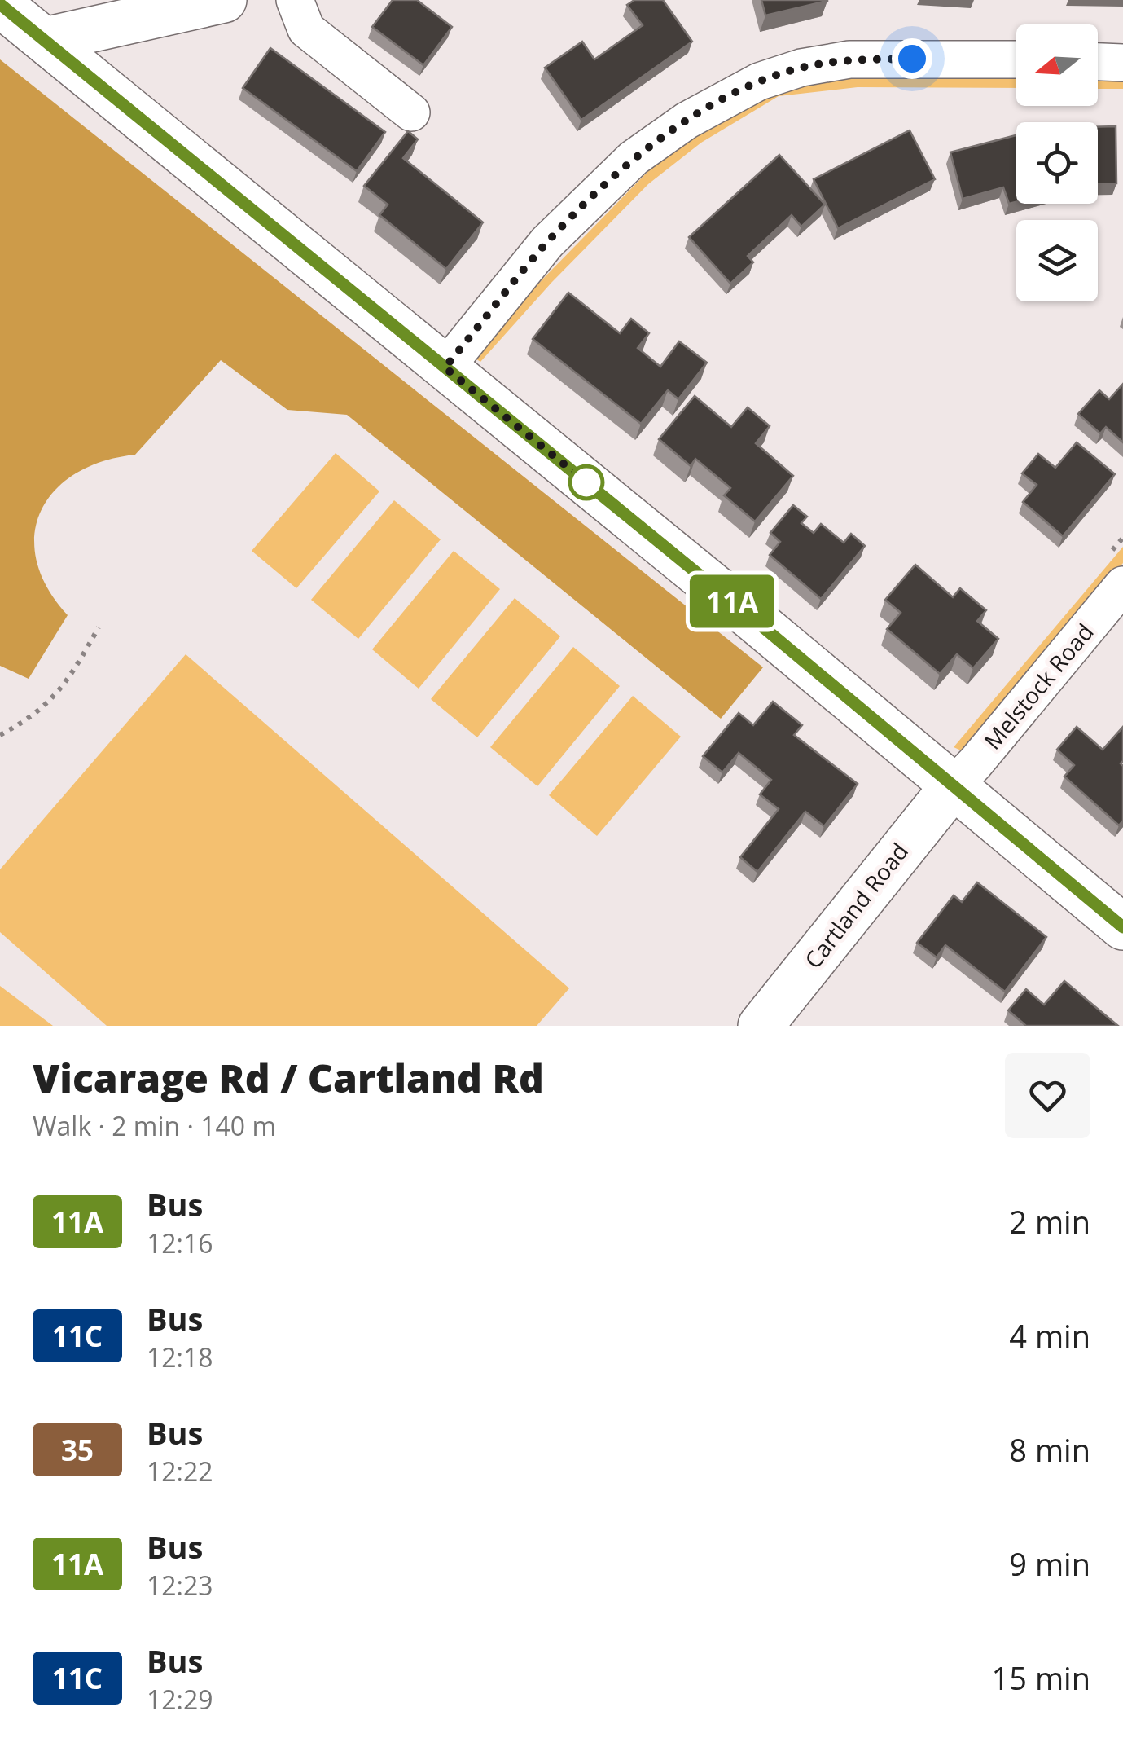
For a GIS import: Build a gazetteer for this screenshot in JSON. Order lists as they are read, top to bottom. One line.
{"streets":{"main road":["Cartland Road"],"street":["Melstock Road"]},"crossings":[["Melstock Road","Cartland Road"]],"lines":["bus line 11A"],"north":"left","page":{"on_map":"11A","heading":["Vicarage Rd / Cartland Rd","Walk · 2 min · 140 m"],"list":[{"mark":"11A","name":"Bus","note":"12:16","value":"2 min"},{"mark":"11C","name":"Bus","note":"12:18","value":"4 min"},{"mark":"35","name":"Bus","note":"12:22","value":"8 min"},{"mark":"11A","name":"Bus","note":"12:23","value":"9 min"},{"mark":"11C","name":"Bus","note":"12:29","value":"15 min"}]}}
